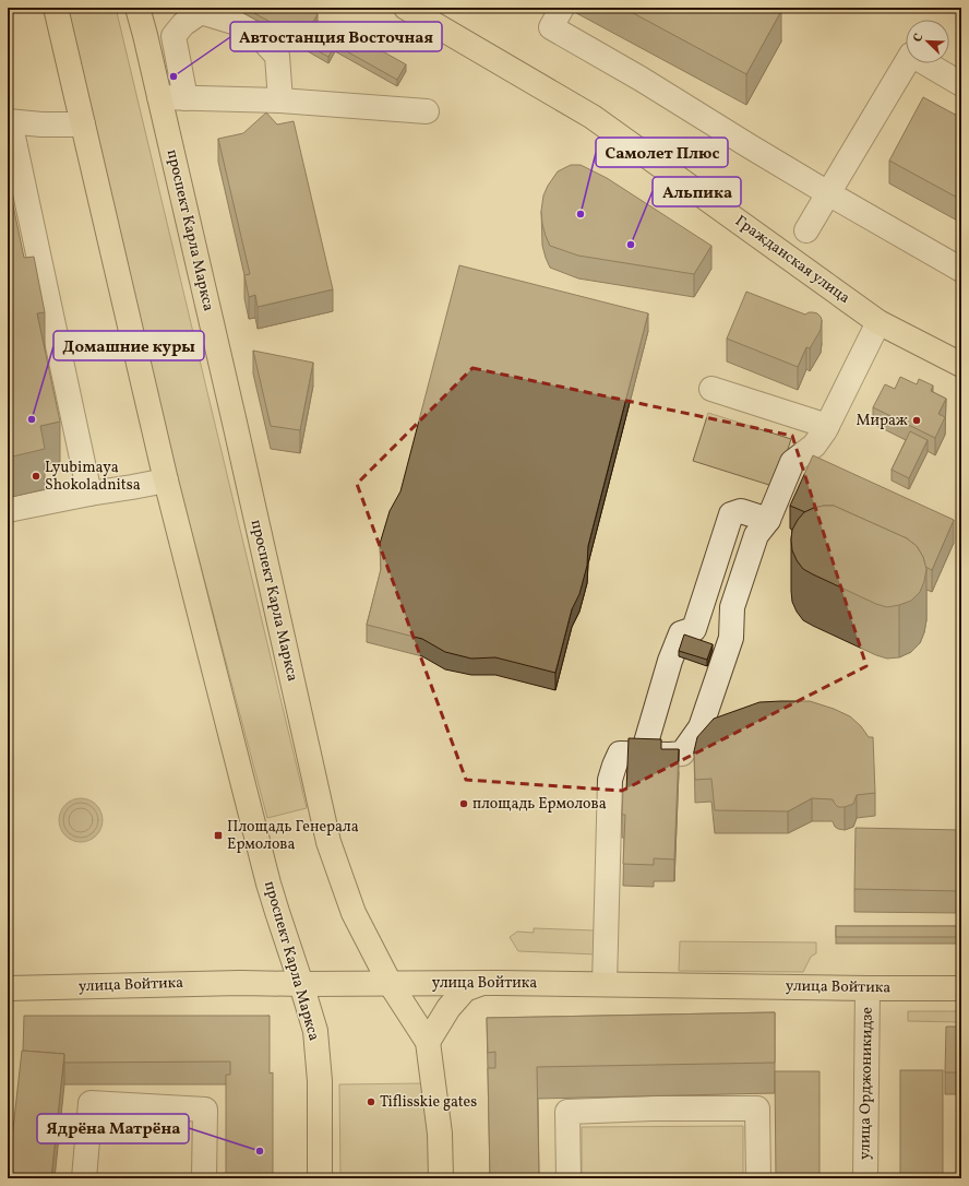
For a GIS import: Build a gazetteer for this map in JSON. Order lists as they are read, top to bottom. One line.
{"streets":{"main road":["проспект Карла Маркса","Гражданская улица","улица Войтика"],"street":["улица Орджоникидзе"]},"crossings":[["проспект Карла Маркса","улица Войтика"],["улица Войтика","улица Орджоникидзе"]],"places":{"other":["Автостанция Восточная","Самолет Плюс","Альпика","Домашние куры","Мираж","Lyubimaya Shokoladnitsa","площадь Ермолова","Tiflisskie gates","Ядрёна Матрёна"],"transit":["Площадь Генерала Ермолова"]},"north":"top left"}
